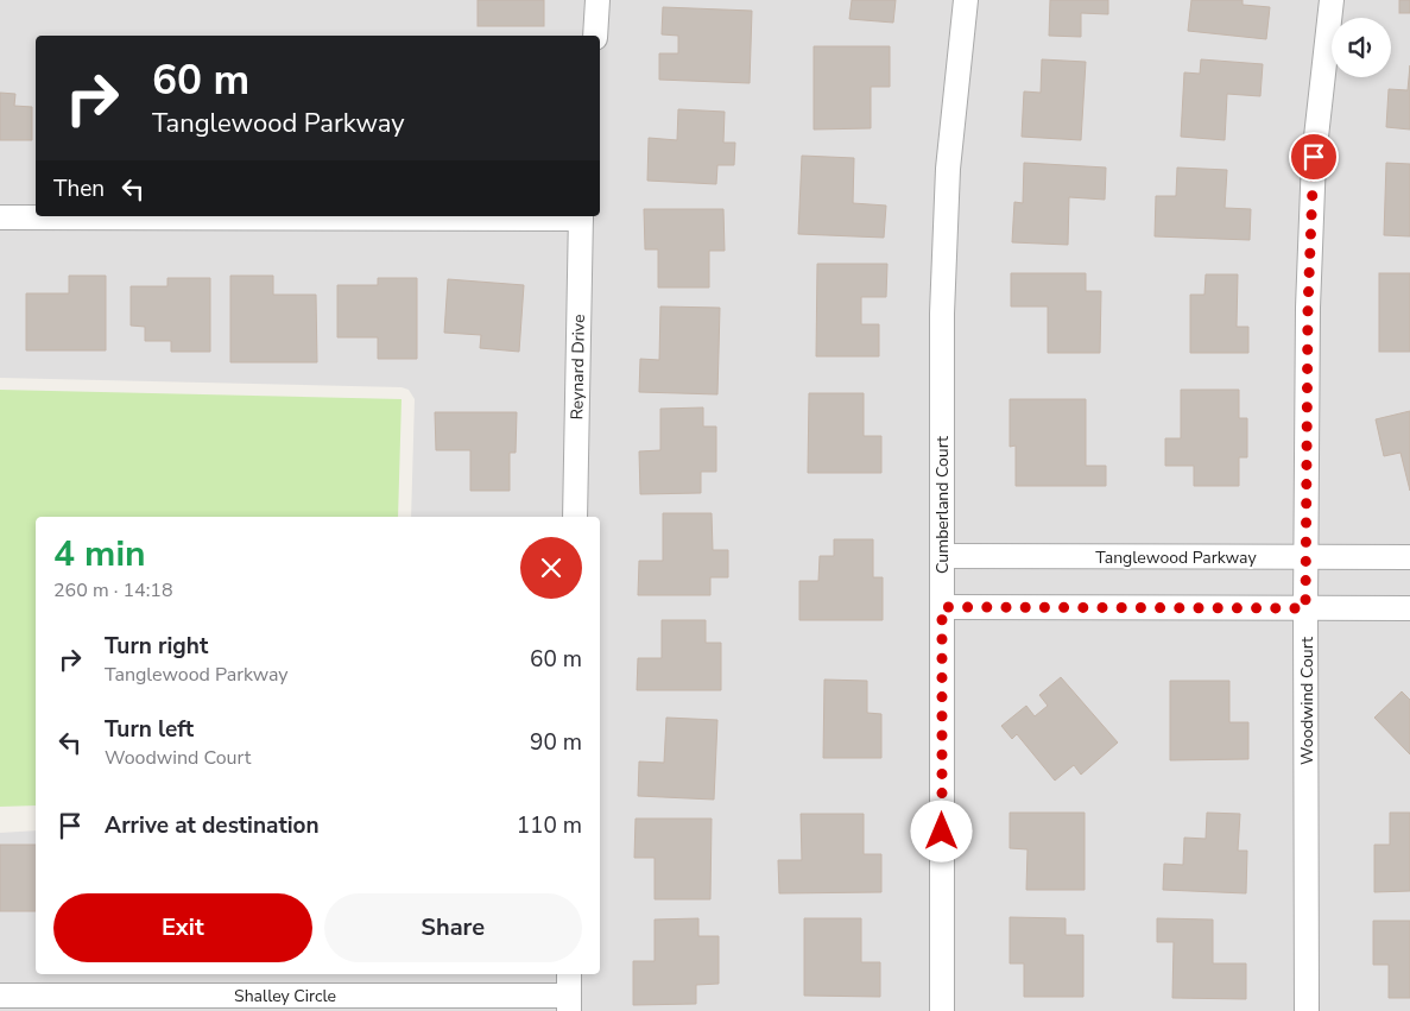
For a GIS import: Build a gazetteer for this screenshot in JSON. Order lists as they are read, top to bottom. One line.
{"streets":{"street":["Reynard Drive","Cumberland Court","Tanglewood Parkway","Woodwind Court","Shalley Circle"]},"crossings":[["Cumberland Court","Tanglewood Parkway"],["Tanglewood Parkway","Woodwind Court"]],"page":{"turn":["60 m","Tanglewood Parkway"],"then":"Then","heading":["4 min","260 m · 14:18"],"list":[{"name":"Turn right","note":"Tanglewood Parkway","value":"60 m"},{"name":"Turn left","note":"Woodwind Court","value":"90 m"},{"name":"Arrive at destination","value":"110 m"}],"buttons":["Exit","Share"]}}
